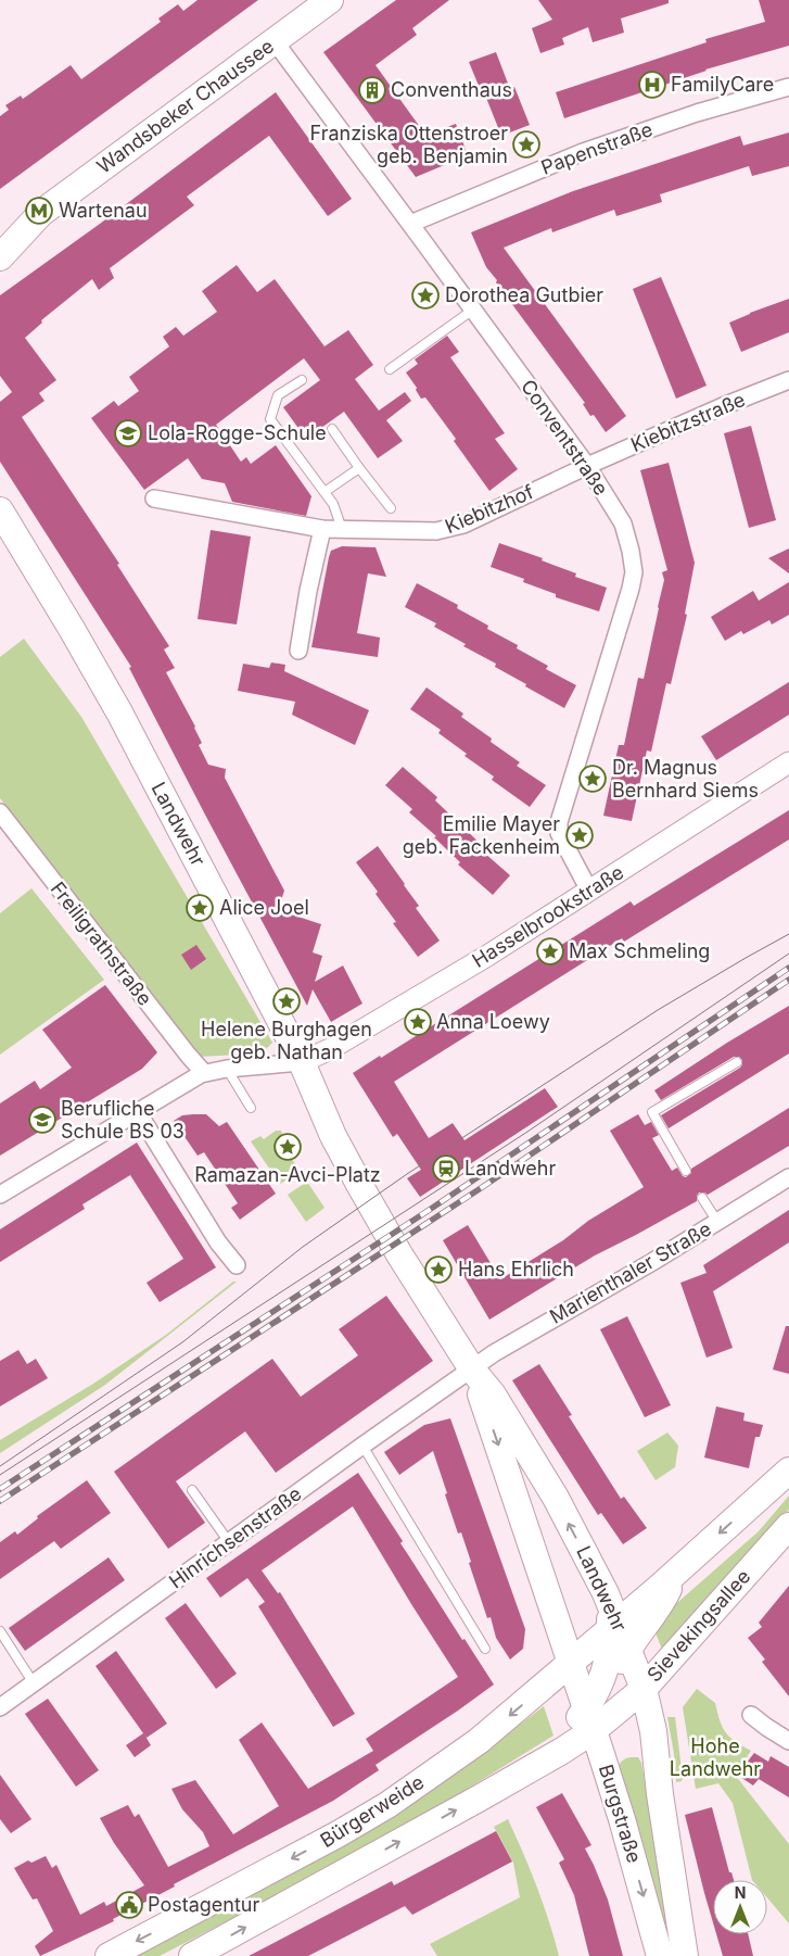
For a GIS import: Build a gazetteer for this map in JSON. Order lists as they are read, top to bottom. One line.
{"streets":{"main road":["Wandsbeker Chaussee","Landwehr","Sievekingsallee","Bürgerweide","Burgstraße"],"street":["Papenstraße","Kiebitzstraße","Conventstraße","Kiebitzhof","Hasselbrookstraße","Freiligrathstraße","Marienthaler Straße","Hinrichsenstraße"]},"crossings":[["Wandsbeker Chaussee","Conventstraße"],["Papenstraße","Conventstraße"],["Kiebitzstraße","Conventstraße"],["Kiebitzstraße","Kiebitzhof"],["Conventstraße","Kiebitzhof"],["Conventstraße","Hasselbrookstraße"],["Landwehr","Hasselbrookstraße"],["Landwehr","Marienthaler Straße"],["Landwehr","Hinrichsenstraße"],["Landwehr","Sievekingsallee"],["Landwehr","Bürgerweide"],["Landwehr","Burgstraße"],["Marienthaler Straße","Hinrichsenstraße"],["Sievekingsallee","Bürgerweide"],["Sievekingsallee","Burgstraße"],["Bürgerweide","Burgstraße"]],"parks":["Hohe Landwehr"],"places":{"hospital":["FamilyCare"],"building":["Conventhaus"],"place":["Franziska Ottenstroer geb. Benjamin","Dorothea Gutbier","Dr. Magnus Bernhard Siems","Emilie Mayer geb. Fackenheim","Alice Joel","Max Schmeling","Helene Burghagen geb. Nathan","Anna Loewy","Ramazan-Avci-Platz","Hans Ehrlich"],"metro station":["Wartenau"],"school or university":["Lola-Rogge-Schule","Berufliche Schule BS 03"],"station":["Landwehr"],"public building":["Postagentur"]},"north":"top"}
